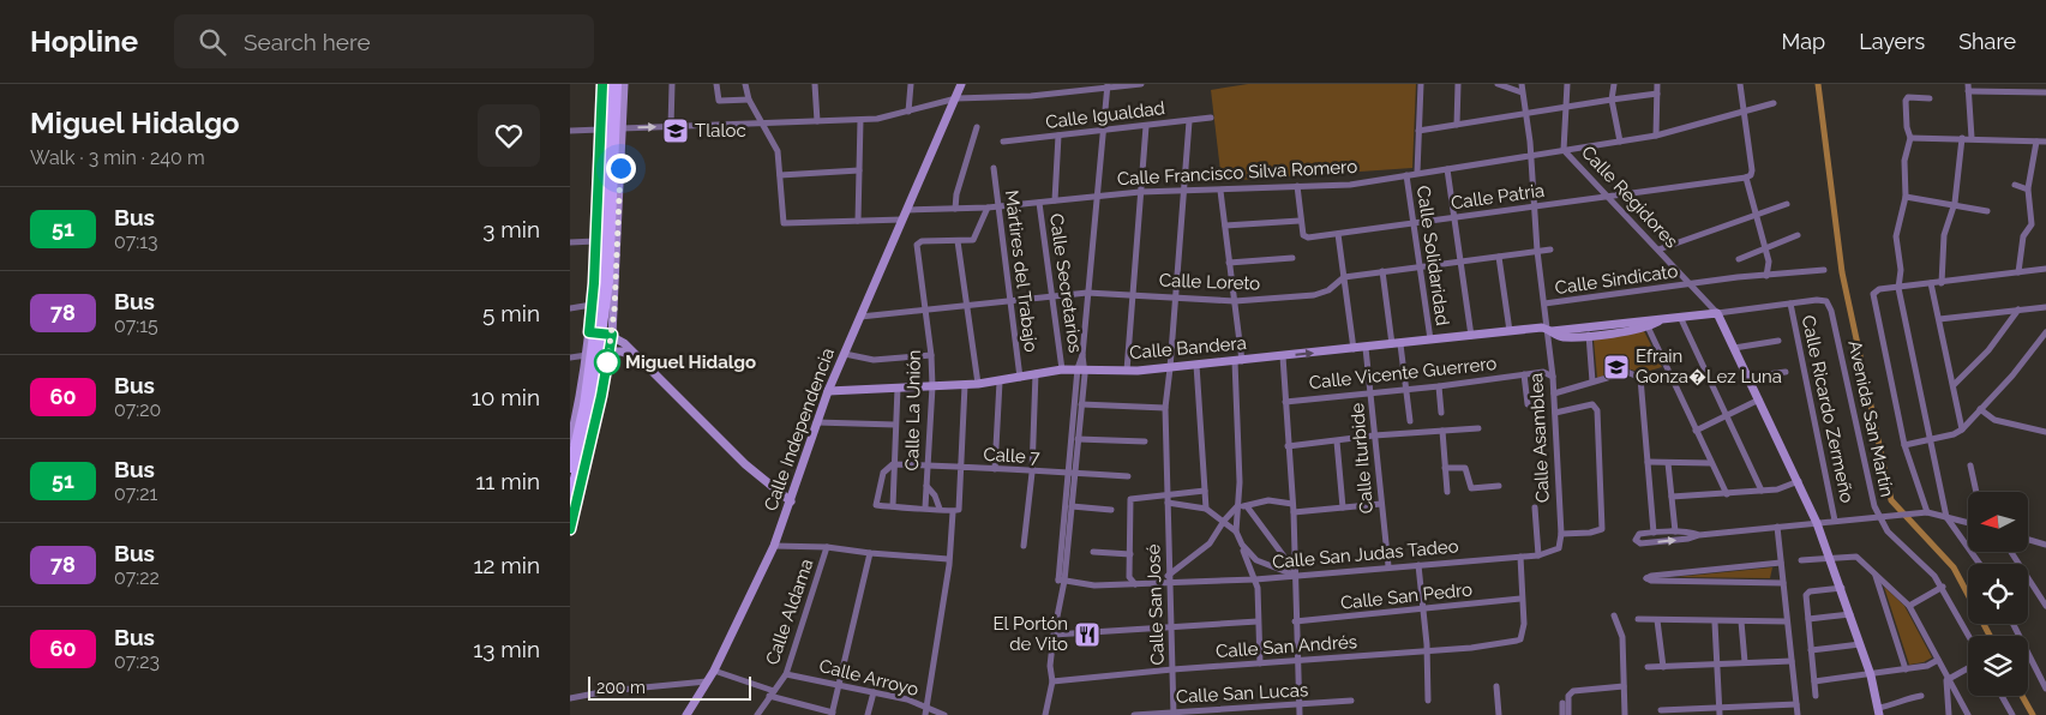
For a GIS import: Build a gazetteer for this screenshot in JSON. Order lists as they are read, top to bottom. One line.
{"streets":{"street":["Calle Igualdad","Calle Francisco Silva Romero","Calle Patria","Calle Regidores","Calle Solidaridad","Mártires del Trabajo","Calle Sindicato","Calle Loreto","Calle Secretarios","Calle Bandera","Calle Vicente Guerrero","Calle Ricardo Zermeño","Calle La Unión","Avenida San Martín","Calle Independencia","Calle Asamblea","Calle 7","Calle Iturbide","Calle San Judas Tadeo","Calle San Pedro","Calle San José","Calle Aldama","Calle San Andrés","Calle Arroyo","Calle San Lucas"]},"crossings":[["Calle Igualdad","Calle San José"],["Calle Francisco Silva Romero","Calle Regidores"],["Calle Francisco Silva Romero","Calle Solidaridad"],["Calle Francisco Silva Romero","Mártires del Trabajo"],["Calle Francisco Silva Romero","Calle Secretarios"],["Calle Francisco Silva Romero","Calle Independencia"],["Calle Francisco Silva Romero","Calle Asamblea"],["Calle Francisco Silva Romero","Calle San José"],["Calle Patria","Calle Regidores"],["Calle Patria","Calle Solidaridad"],["Calle Patria","Calle Asamblea"],["Calle Regidores","Calle Sindicato"],["Calle Solidaridad","Calle Loreto"],["Calle Solidaridad","Calle Bandera"],["Mártires del Trabajo","Calle Loreto"],["Mártires del Trabajo","Calle Bandera"],["Calle Sindicato","Calle Asamblea"],["Calle Loreto","Calle Secretarios"],["Calle Loreto","Calle La Unión"],["Calle Loreto","Calle Independencia"],["Calle Loreto","Calle Asamblea"],["Calle Loreto","Calle San José"],["Calle Secretarios","Calle Bandera"],["Calle Bandera","Calle La Unión"],["Calle Bandera","Calle Independencia"],["Calle Bandera","Calle Asamblea"],["Calle Bandera","Calle Iturbide"],["Calle Bandera","Calle San José"],["Calle Vicente Guerrero","Calle Asamblea"],["Calle Vicente Guerrero","Calle Iturbide"],["Calle Ricardo Zermeño","Avenida San Martín"],["Calle La Unión","Calle 7"],["Calle Asamblea","Calle San Judas Tadeo"],["Calle Iturbide","Calle San Judas Tadeo"],["Calle San Judas Tadeo","Calle San José"],["Calle San Pedro","Calle San Andrés"],["Calle San José","Calle San Andrés"],["Calle San José","Calle San Lucas"],["Calle Aldama","Calle Arroyo"]],"places":{"school or university":["Tlaloc","Efrain Gonza�Lez Luna"],"other":["Miguel Hidalgo"],"restaurant":["El Portón de Vito"]},"lines":["bus line 51"],"scale_bar":"200 m","north":"left","page":{"header":"Hopline","search":"Search here","nav":["Map","Layers","Share"],"heading":["Miguel Hidalgo","Walk · 3 min · 240 m"],"list":[{"mark":"51","name":"Bus","note":"07:13","value":"3 min"},{"mark":"78","name":"Bus","note":"07:15","value":"5 min"},{"mark":"60","name":"Bus","note":"07:20","value":"10 min"},{"mark":"51","name":"Bus","note":"07:21","value":"11 min"},{"mark":"78","name":"Bus","note":"07:22","value":"12 min"},{"mark":"60","name":"Bus","note":"07:23","value":"13 min"}],"scale":"200 m"}}
